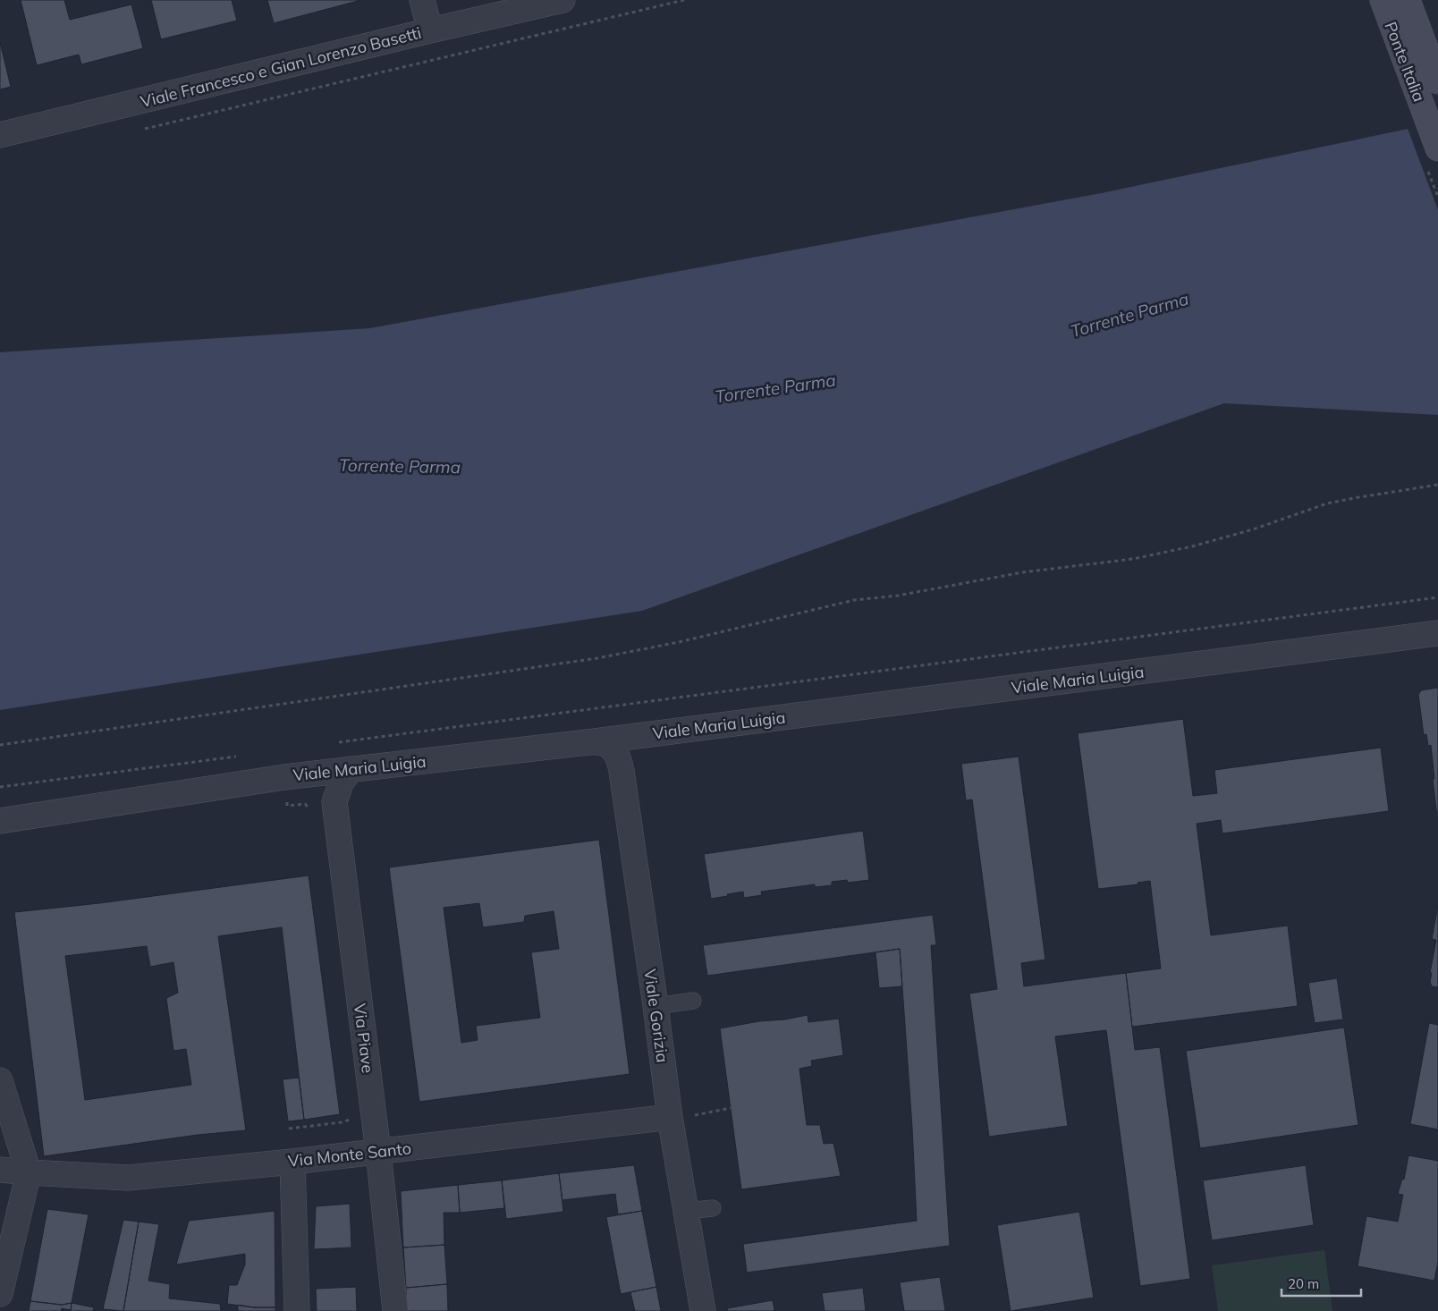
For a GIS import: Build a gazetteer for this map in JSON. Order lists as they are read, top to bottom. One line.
{"streets":{"main road":["Ponte Italia"],"street":["Viale Francesco e Gian Lorenzo Basetti","Viale Maria Luigia","Viale Gorizia","Via Piave","Via Monte Santo"]},"crossings":[["Viale Maria Luigia","Viale Gorizia"],["Viale Maria Luigia","Via Piave"],["Viale Gorizia","Via Monte Santo"],["Via Piave","Via Monte Santo"]],"water":["Torrente Parma"],"scale_bar":"20 m"}
